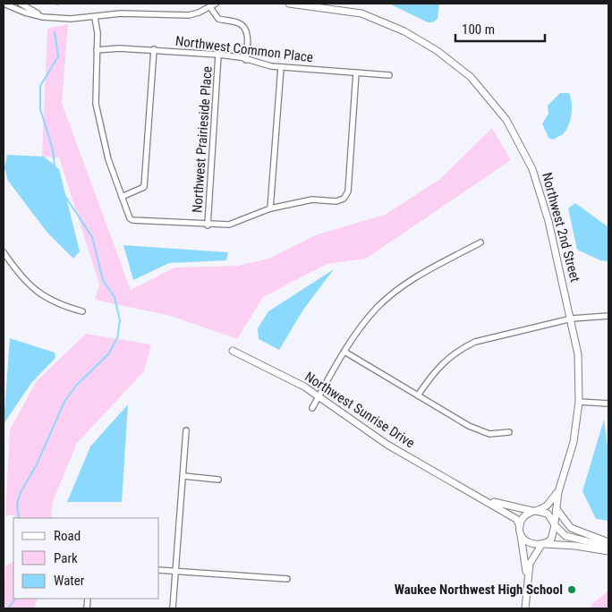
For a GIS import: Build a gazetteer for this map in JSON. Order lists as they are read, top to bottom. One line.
{"streets":{"street":["Northwest Common Place","Northwest Prairieside Place","Northwest 2nd Street","Northwest Sunrise Drive"]},"crossings":[["Northwest Common Place","Northwest Prairieside Place"],["Northwest 2nd Street","Northwest Sunrise Drive"]],"places":["Waukee Northwest High School"],"legend":["Road","Park","Water"],"scale_bar":"100 m"}
